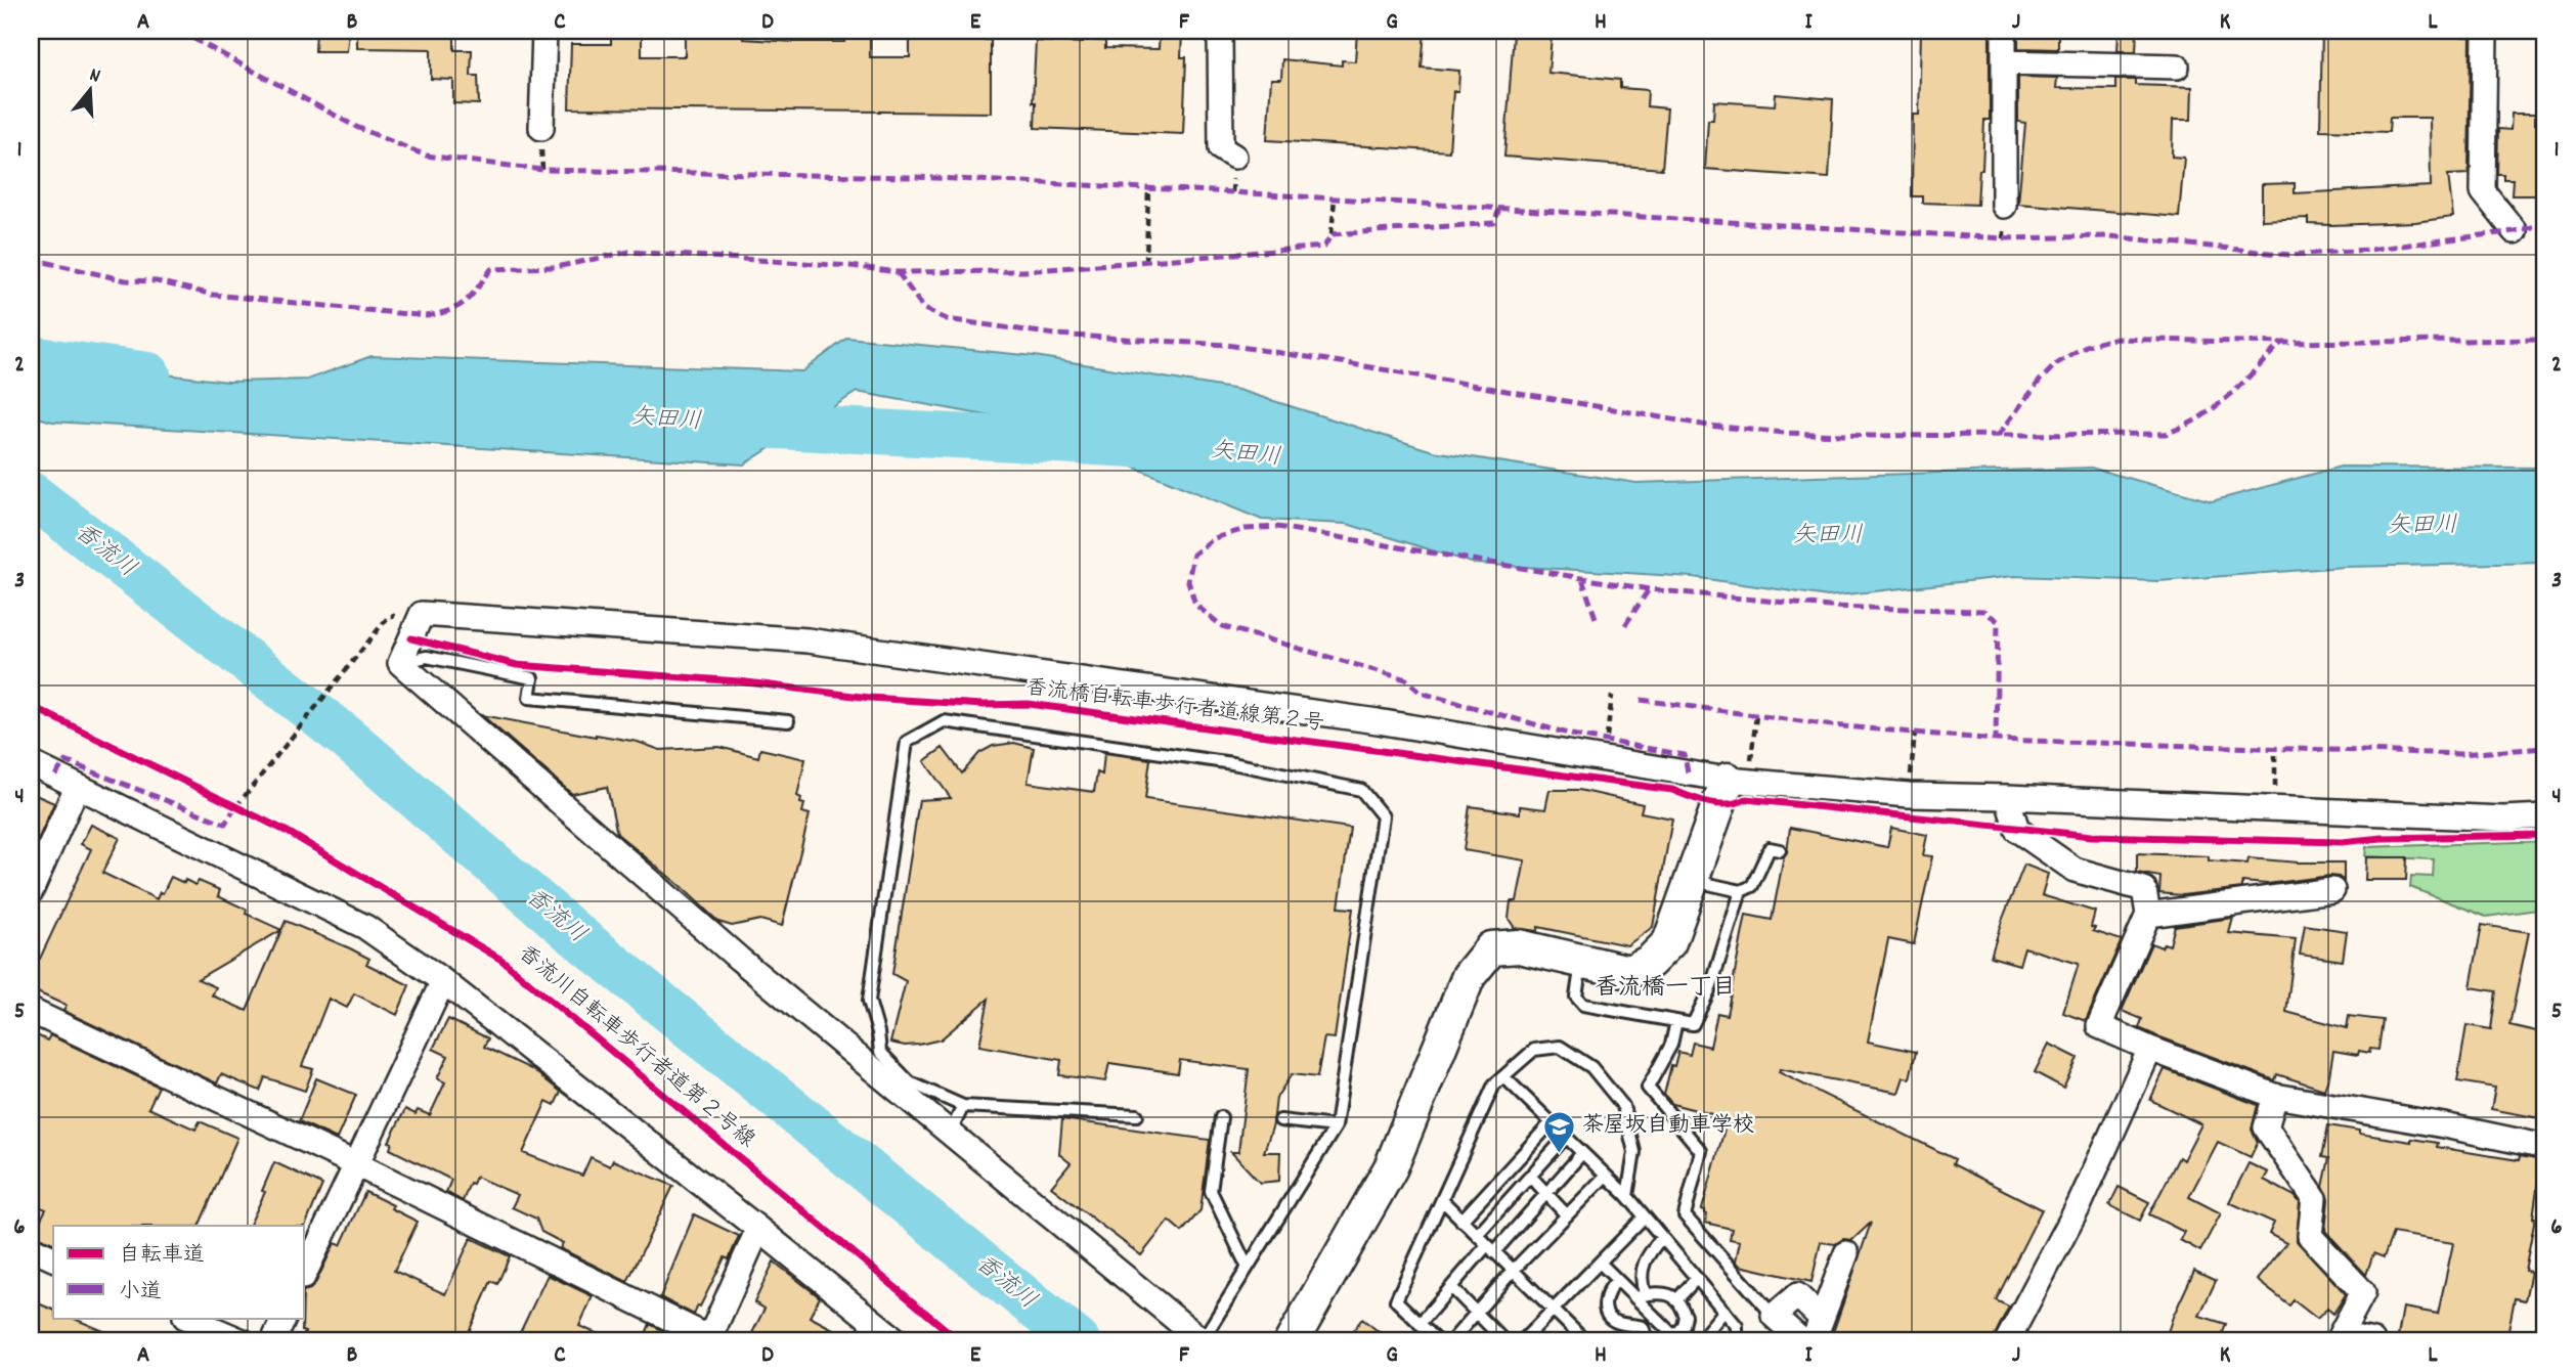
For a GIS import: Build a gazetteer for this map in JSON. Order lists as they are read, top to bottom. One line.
{"streets":{"cycle path":["香流橋自転車歩行者道線第２号","香流川自転車歩行者道第２号線"]},"districts":["香流橋一丁目"],"water":["矢田川","香流川"],"places":{"school or university":["茶屋坂自動車学校"]},"legend":["自転車道","小道"],"north":"top","grid":{"columns":["A","B","C","D","E","F","G","H","I","J","K","L"],"rows":["1","2","3","4","5","6"]}}
